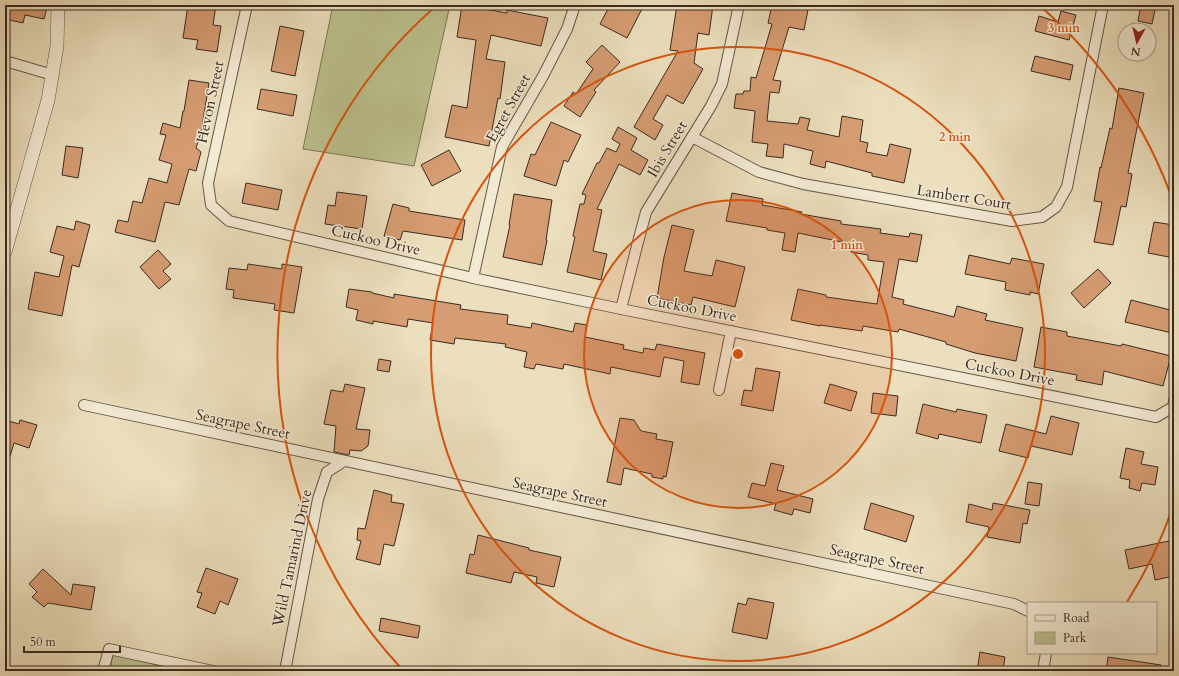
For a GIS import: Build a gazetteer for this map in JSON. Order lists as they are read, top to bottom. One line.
{"streets":{"street":["Hevon Street","Egret Street","Ibis Street","Lambert Court","Cuckoo Drive","Seagrape Street","Wild Tamarind Drive"]},"crossings":[["Hevon Street","Cuckoo Drive"],["Egret Street","Cuckoo Drive"],["Ibis Street","Lambert Court"],["Ibis Street","Cuckoo Drive"],["Seagrape Street","Wild Tamarind Drive"]],"legend":["Road","Park"],"scale_bar":"50 m","north":"bottom","rings":["3 min","2 min","1 min"]}
